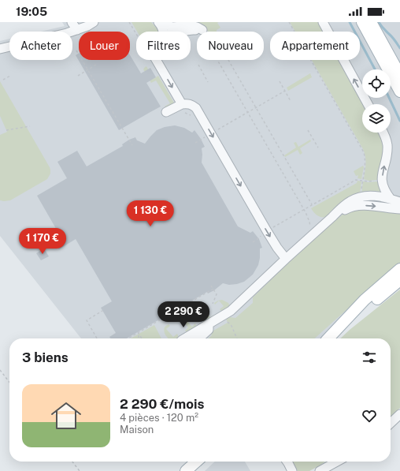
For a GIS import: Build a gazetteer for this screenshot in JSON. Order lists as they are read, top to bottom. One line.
{"page":{"status":"19:05","chip":["Acheter","Louer","Filtres","Nouveau","Appartement"],"price":["1 130 €","1 170 €","2 290 €"],"heading":"3 biens","list":[{"name":"2 290 €/mois","note":"4 pièces · 120 m² · Maison"}]}}
